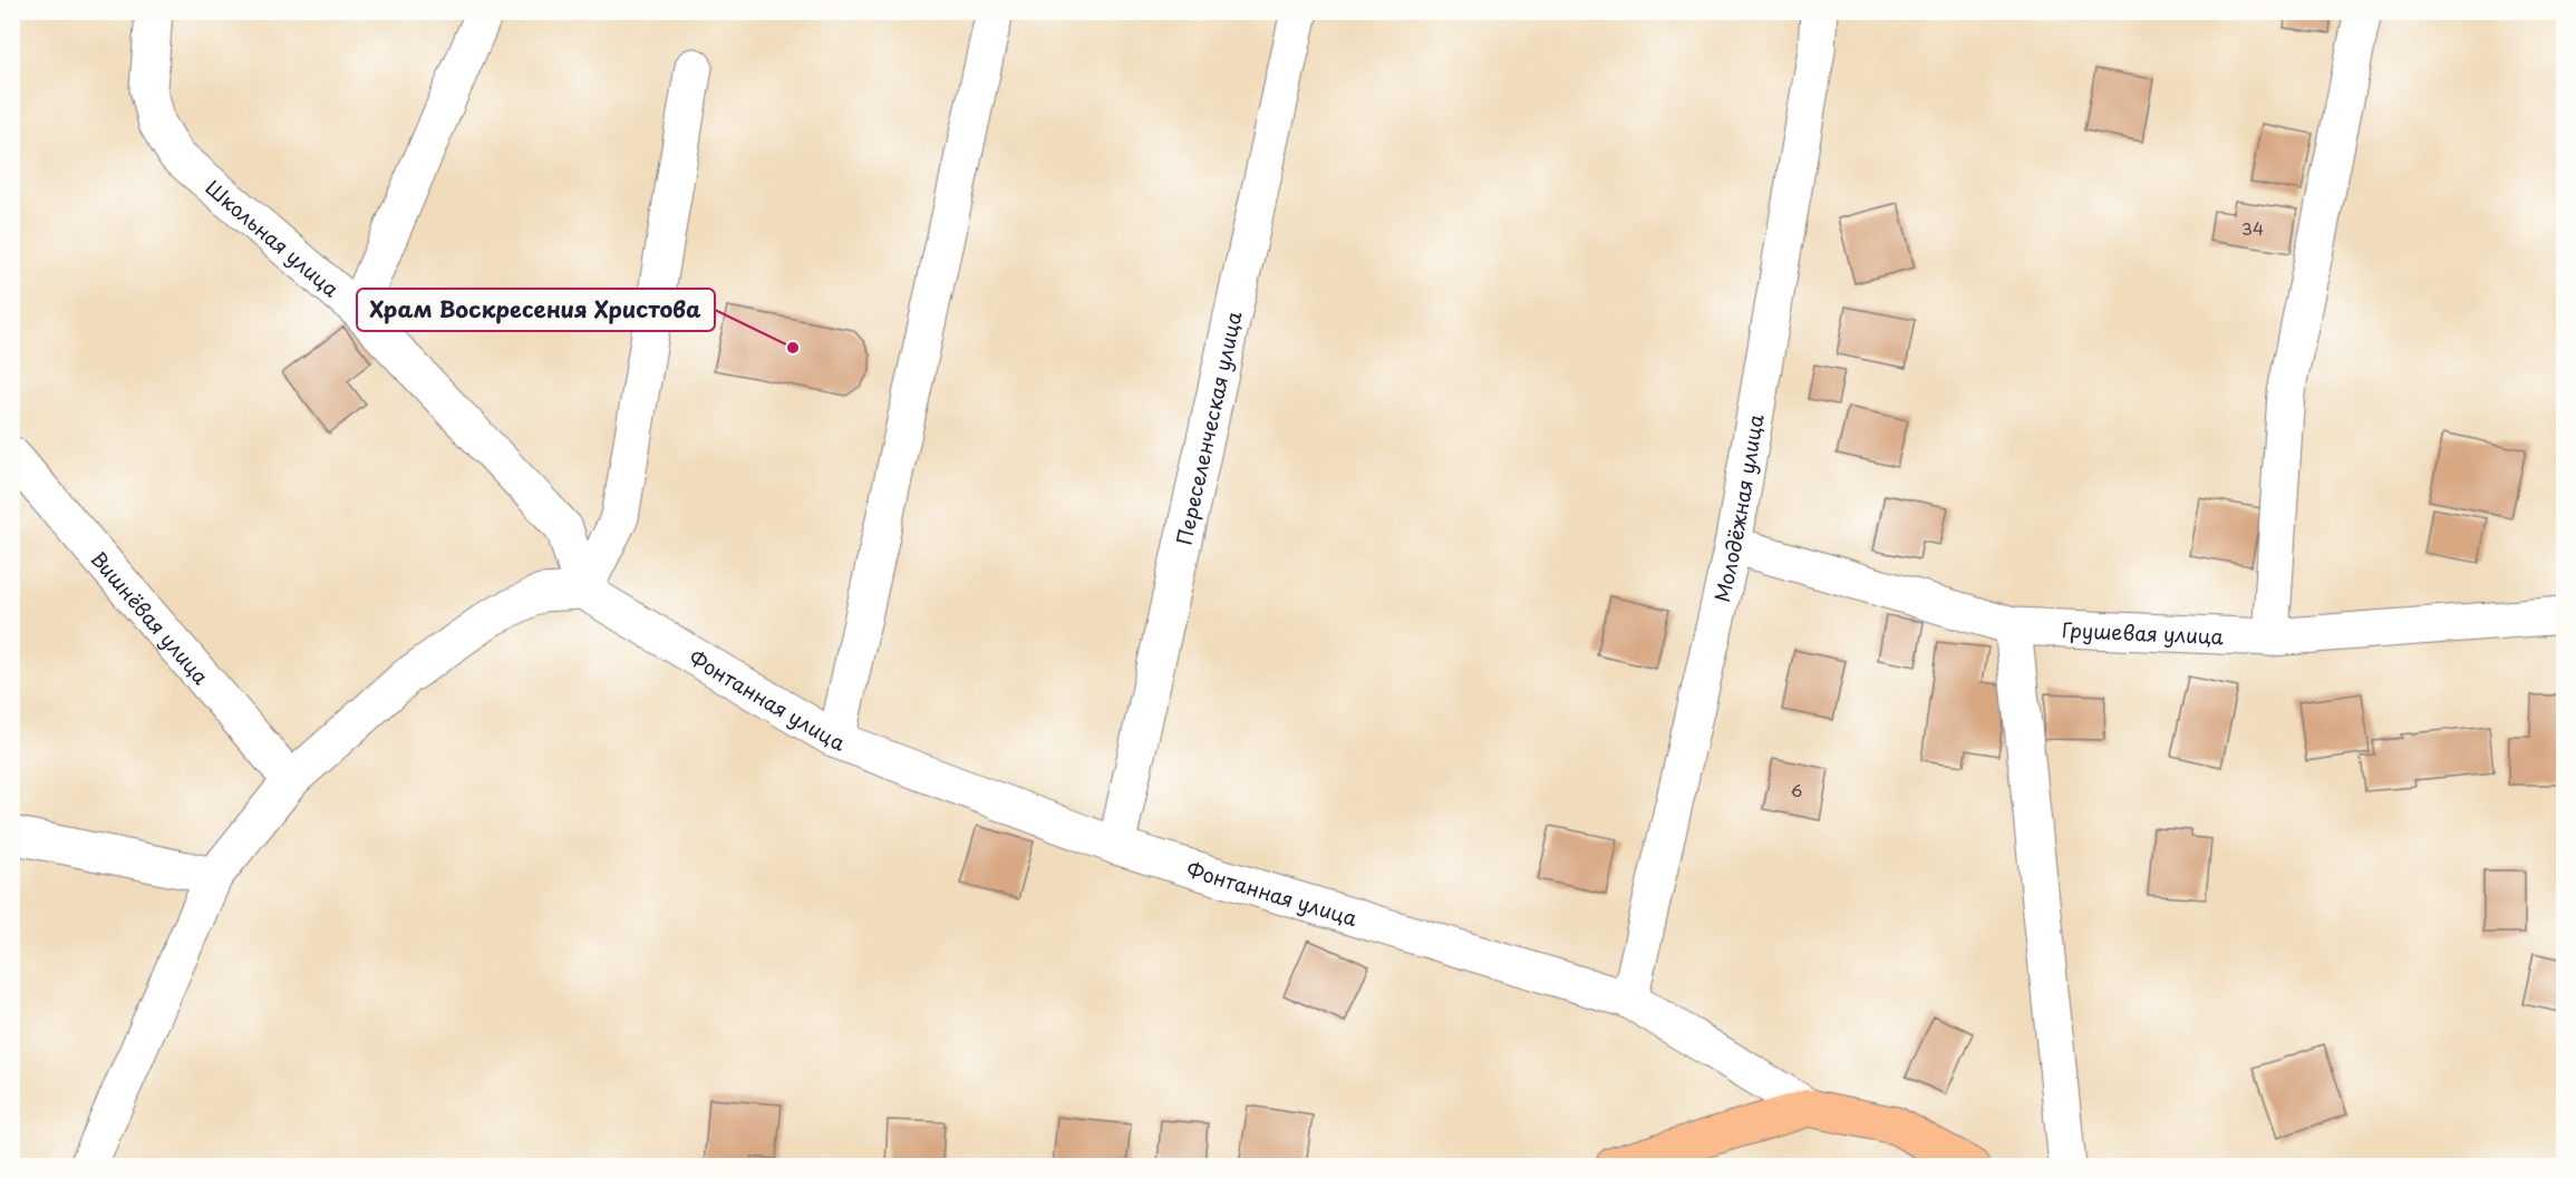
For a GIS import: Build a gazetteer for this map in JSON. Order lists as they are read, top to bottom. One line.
{"streets":{"main road":["Фонтанная улица"],"street":["Школьная улица","Переселенческая улица","Молодёжная улица","Вишнёвая улица","Грушевая улица"]},"crossings":[["Школьная улица","Фонтанная улица"],["Переселенческая улица","Фонтанная улица"],["Молодёжная улица","Грушевая улица"],["Молодёжная улица","Фонтанная улица"]],"places":["Храм Воскресения Христова"],"house_numbers":["34","6"]}
